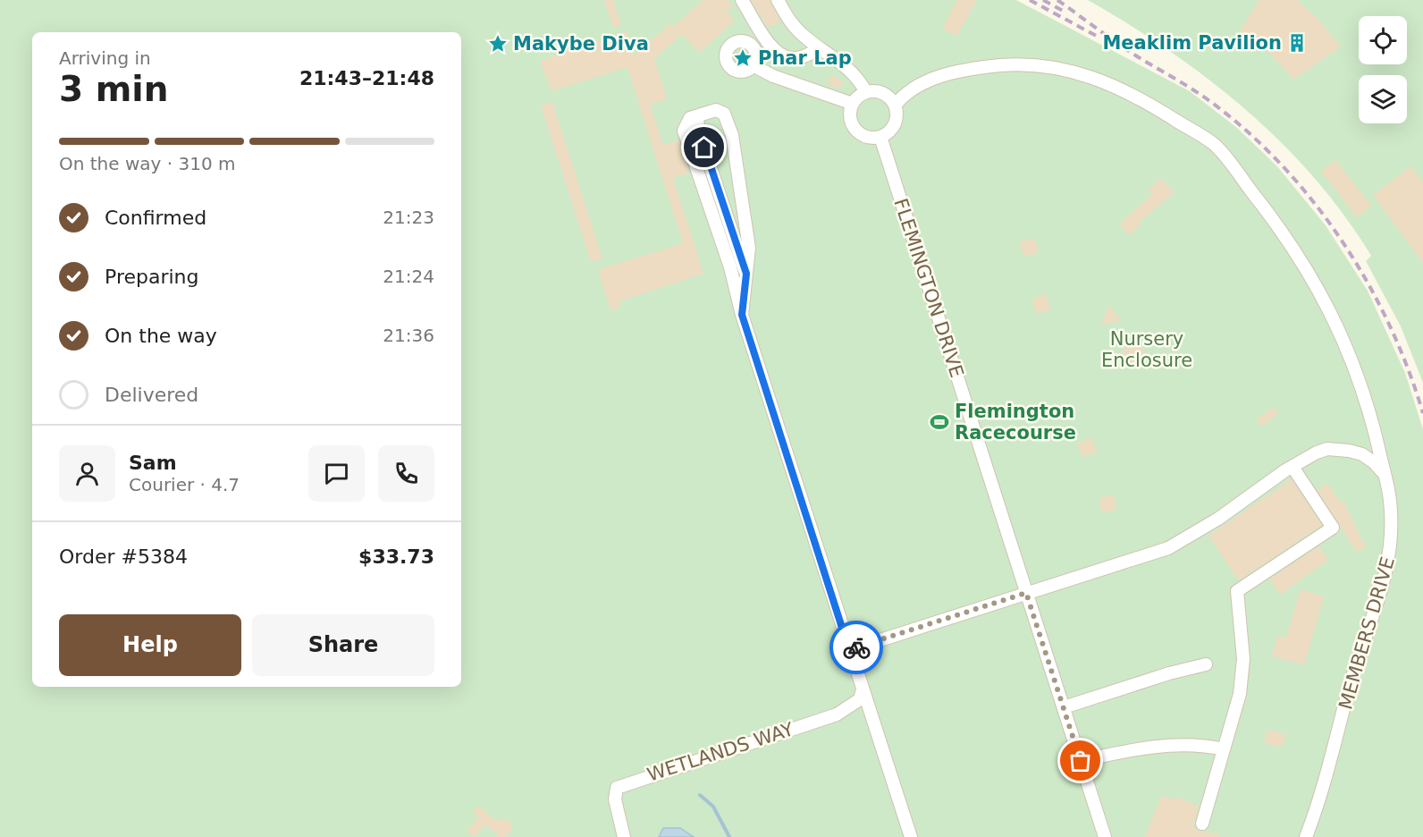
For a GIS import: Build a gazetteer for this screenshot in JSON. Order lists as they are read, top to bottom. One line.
{"streets":{"lane":["FLEMINGTON DRIVE","MEMBERS DRIVE","WETLANDS WAY"]},"crossings":[["FLEMINGTON DRIVE","MEMBERS DRIVE"]],"parks":["Nursery Enclosure"],"places":{"building":["Meaklim Pavilion"],"place":["Makybe Diva","Phar Lap"],"sports":["Flemington Racecourse"]},"page":{"heading":["3 min","Arriving in","21:43–21:48"],"panel":["Sam","Courier · 4.7","Order #5384","$33.73"],"bar":"On the way · 310 m","list":[["Confirmed","21:23"],["Preparing","21:24"],["On the way","21:36"],"Delivered"],"buttons":["Help","Share"]}}
